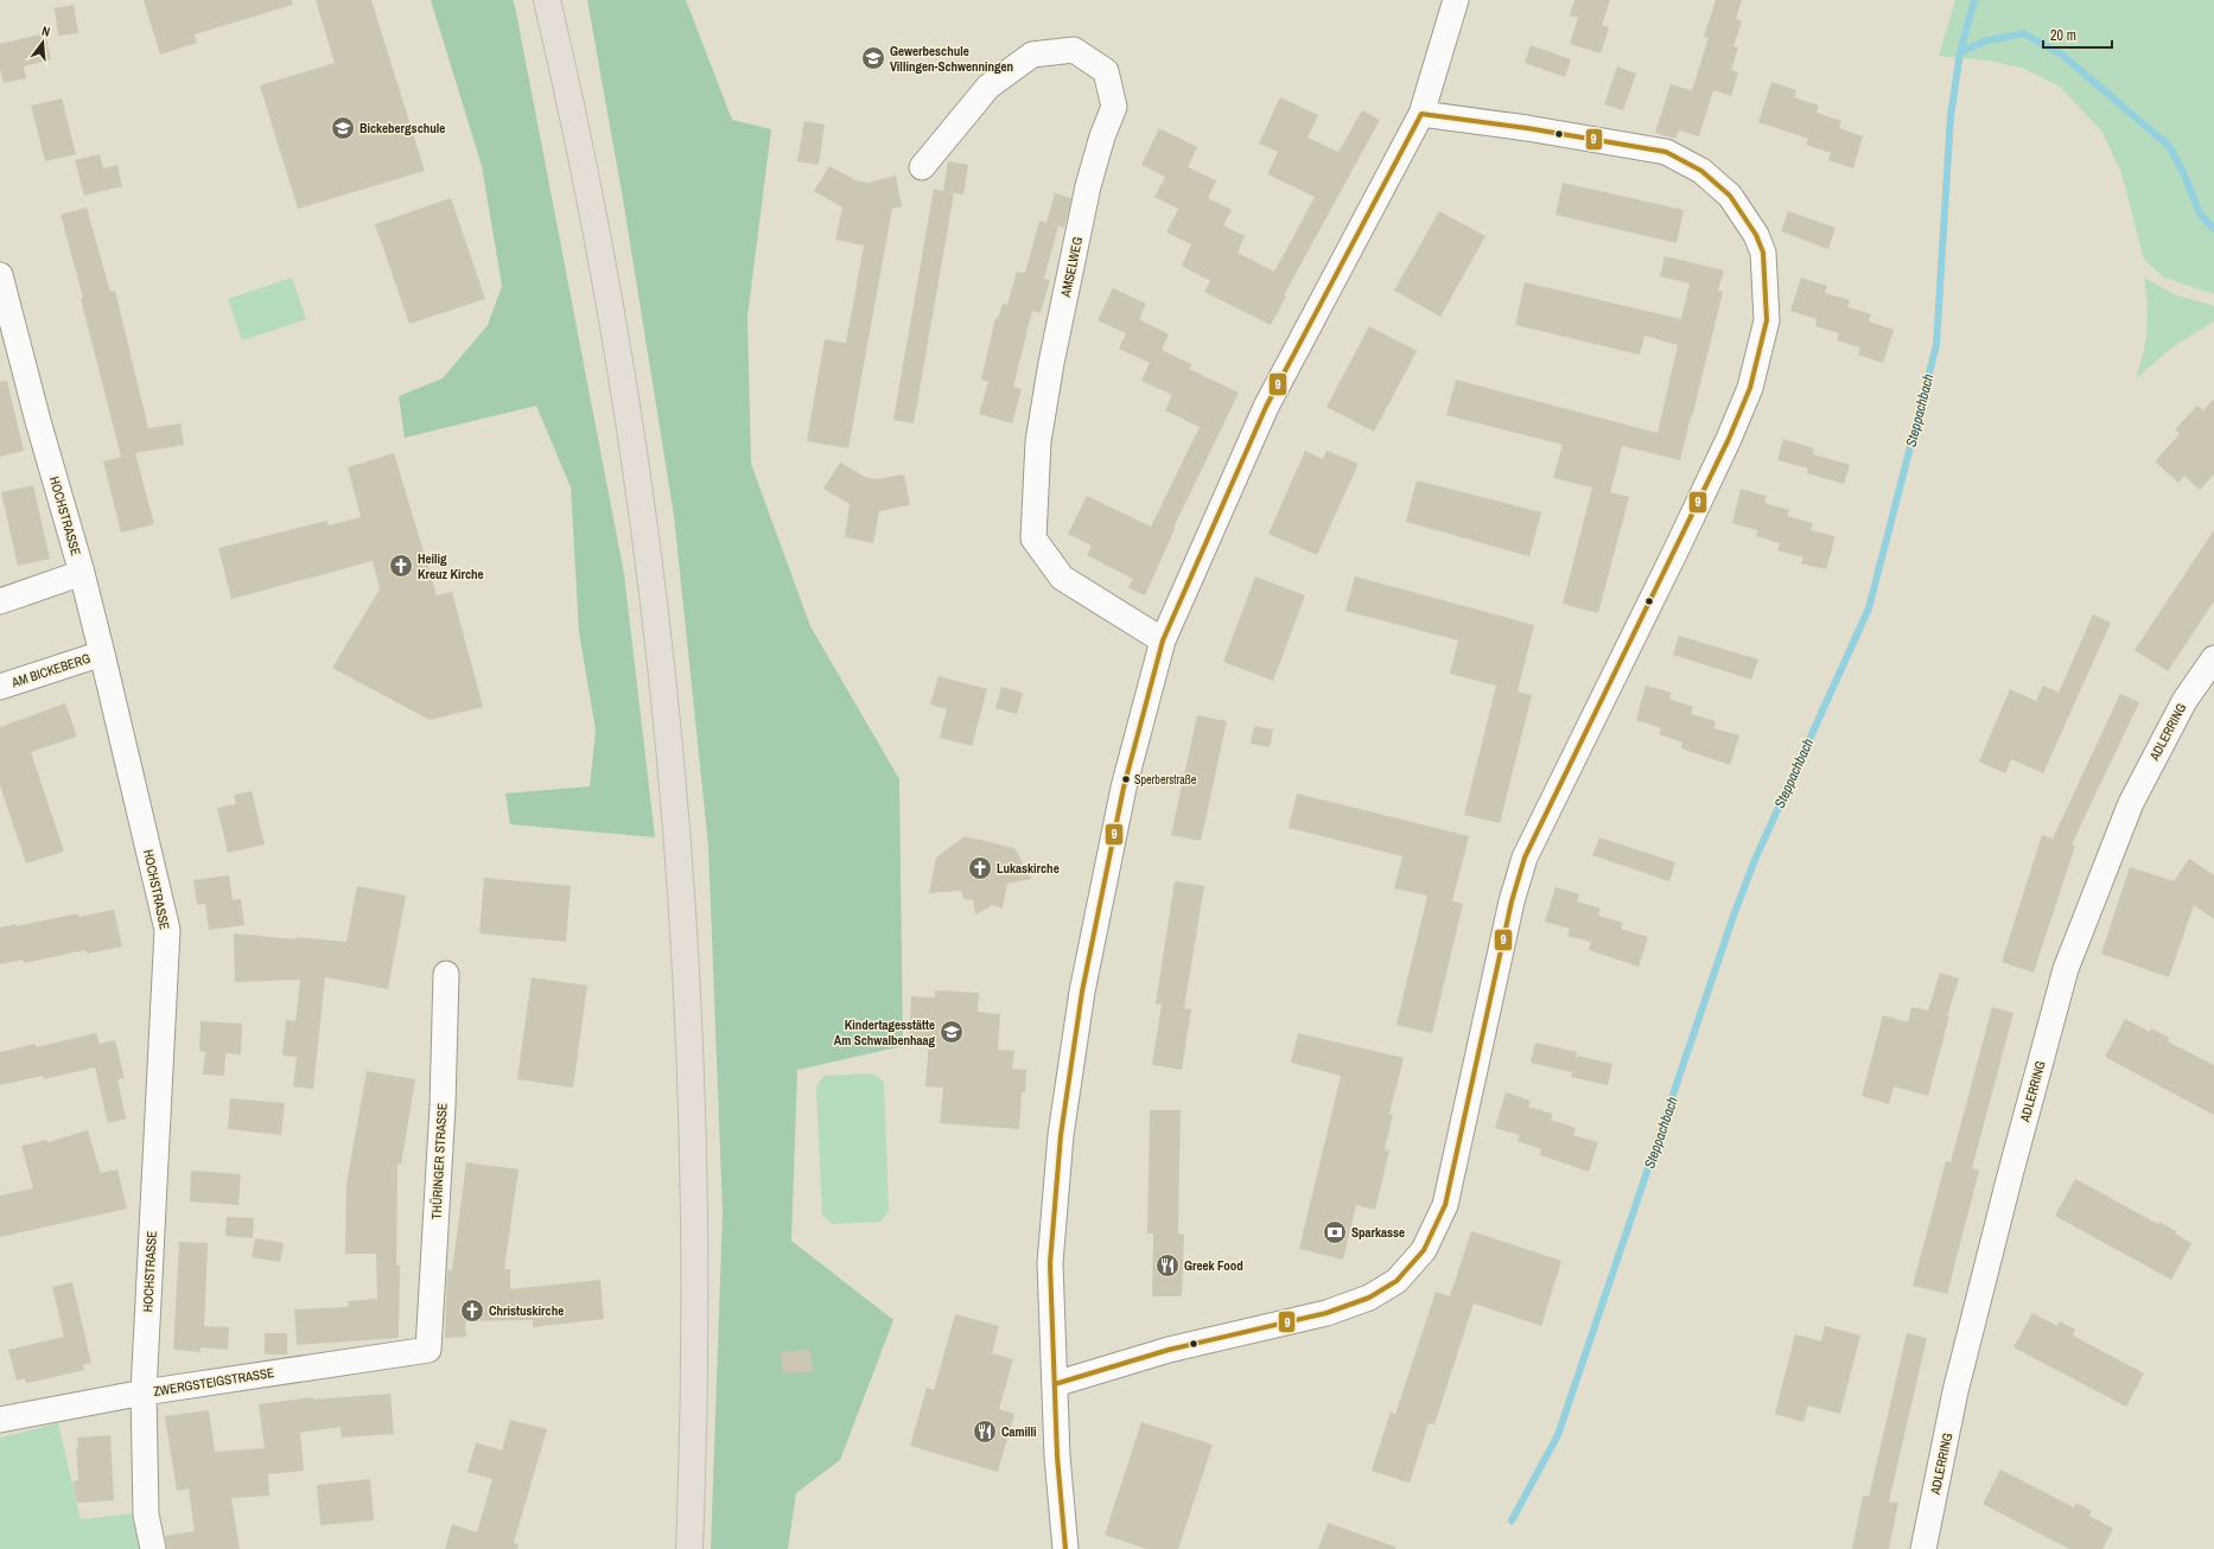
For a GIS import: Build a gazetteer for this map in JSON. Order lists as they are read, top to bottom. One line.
{"streets":{"street":["AMSELWEG","HOCHSTRASSE","AM BICKEBERG","ADLERRING","THÜRINGER STRASSE","ZWERGSTEIGSTRASSE"]},"crossings":[["HOCHSTRASSE","AM BICKEBERG"],["HOCHSTRASSE","ZWERGSTEIGSTRASSE"],["THÜRINGER STRASSE","ZWERGSTEIGSTRASSE"]],"water":["Steppachbach"],"places":{"school or university":["Gewerbeschule Villingen-Schwenningen","Bickebergschule","Kindertagesstätte Am Schwalbenhaag"],"church":["Heilig Kreuz Kirche","Lukaskirche","Christuskirche"],"other":["Sperberstraße"],"bank":["Sparkasse"],"restaurant":["Greek Food","Camilli"]},"lines":["transit line 9"],"scale_bar":"20 m","north":"top"}
